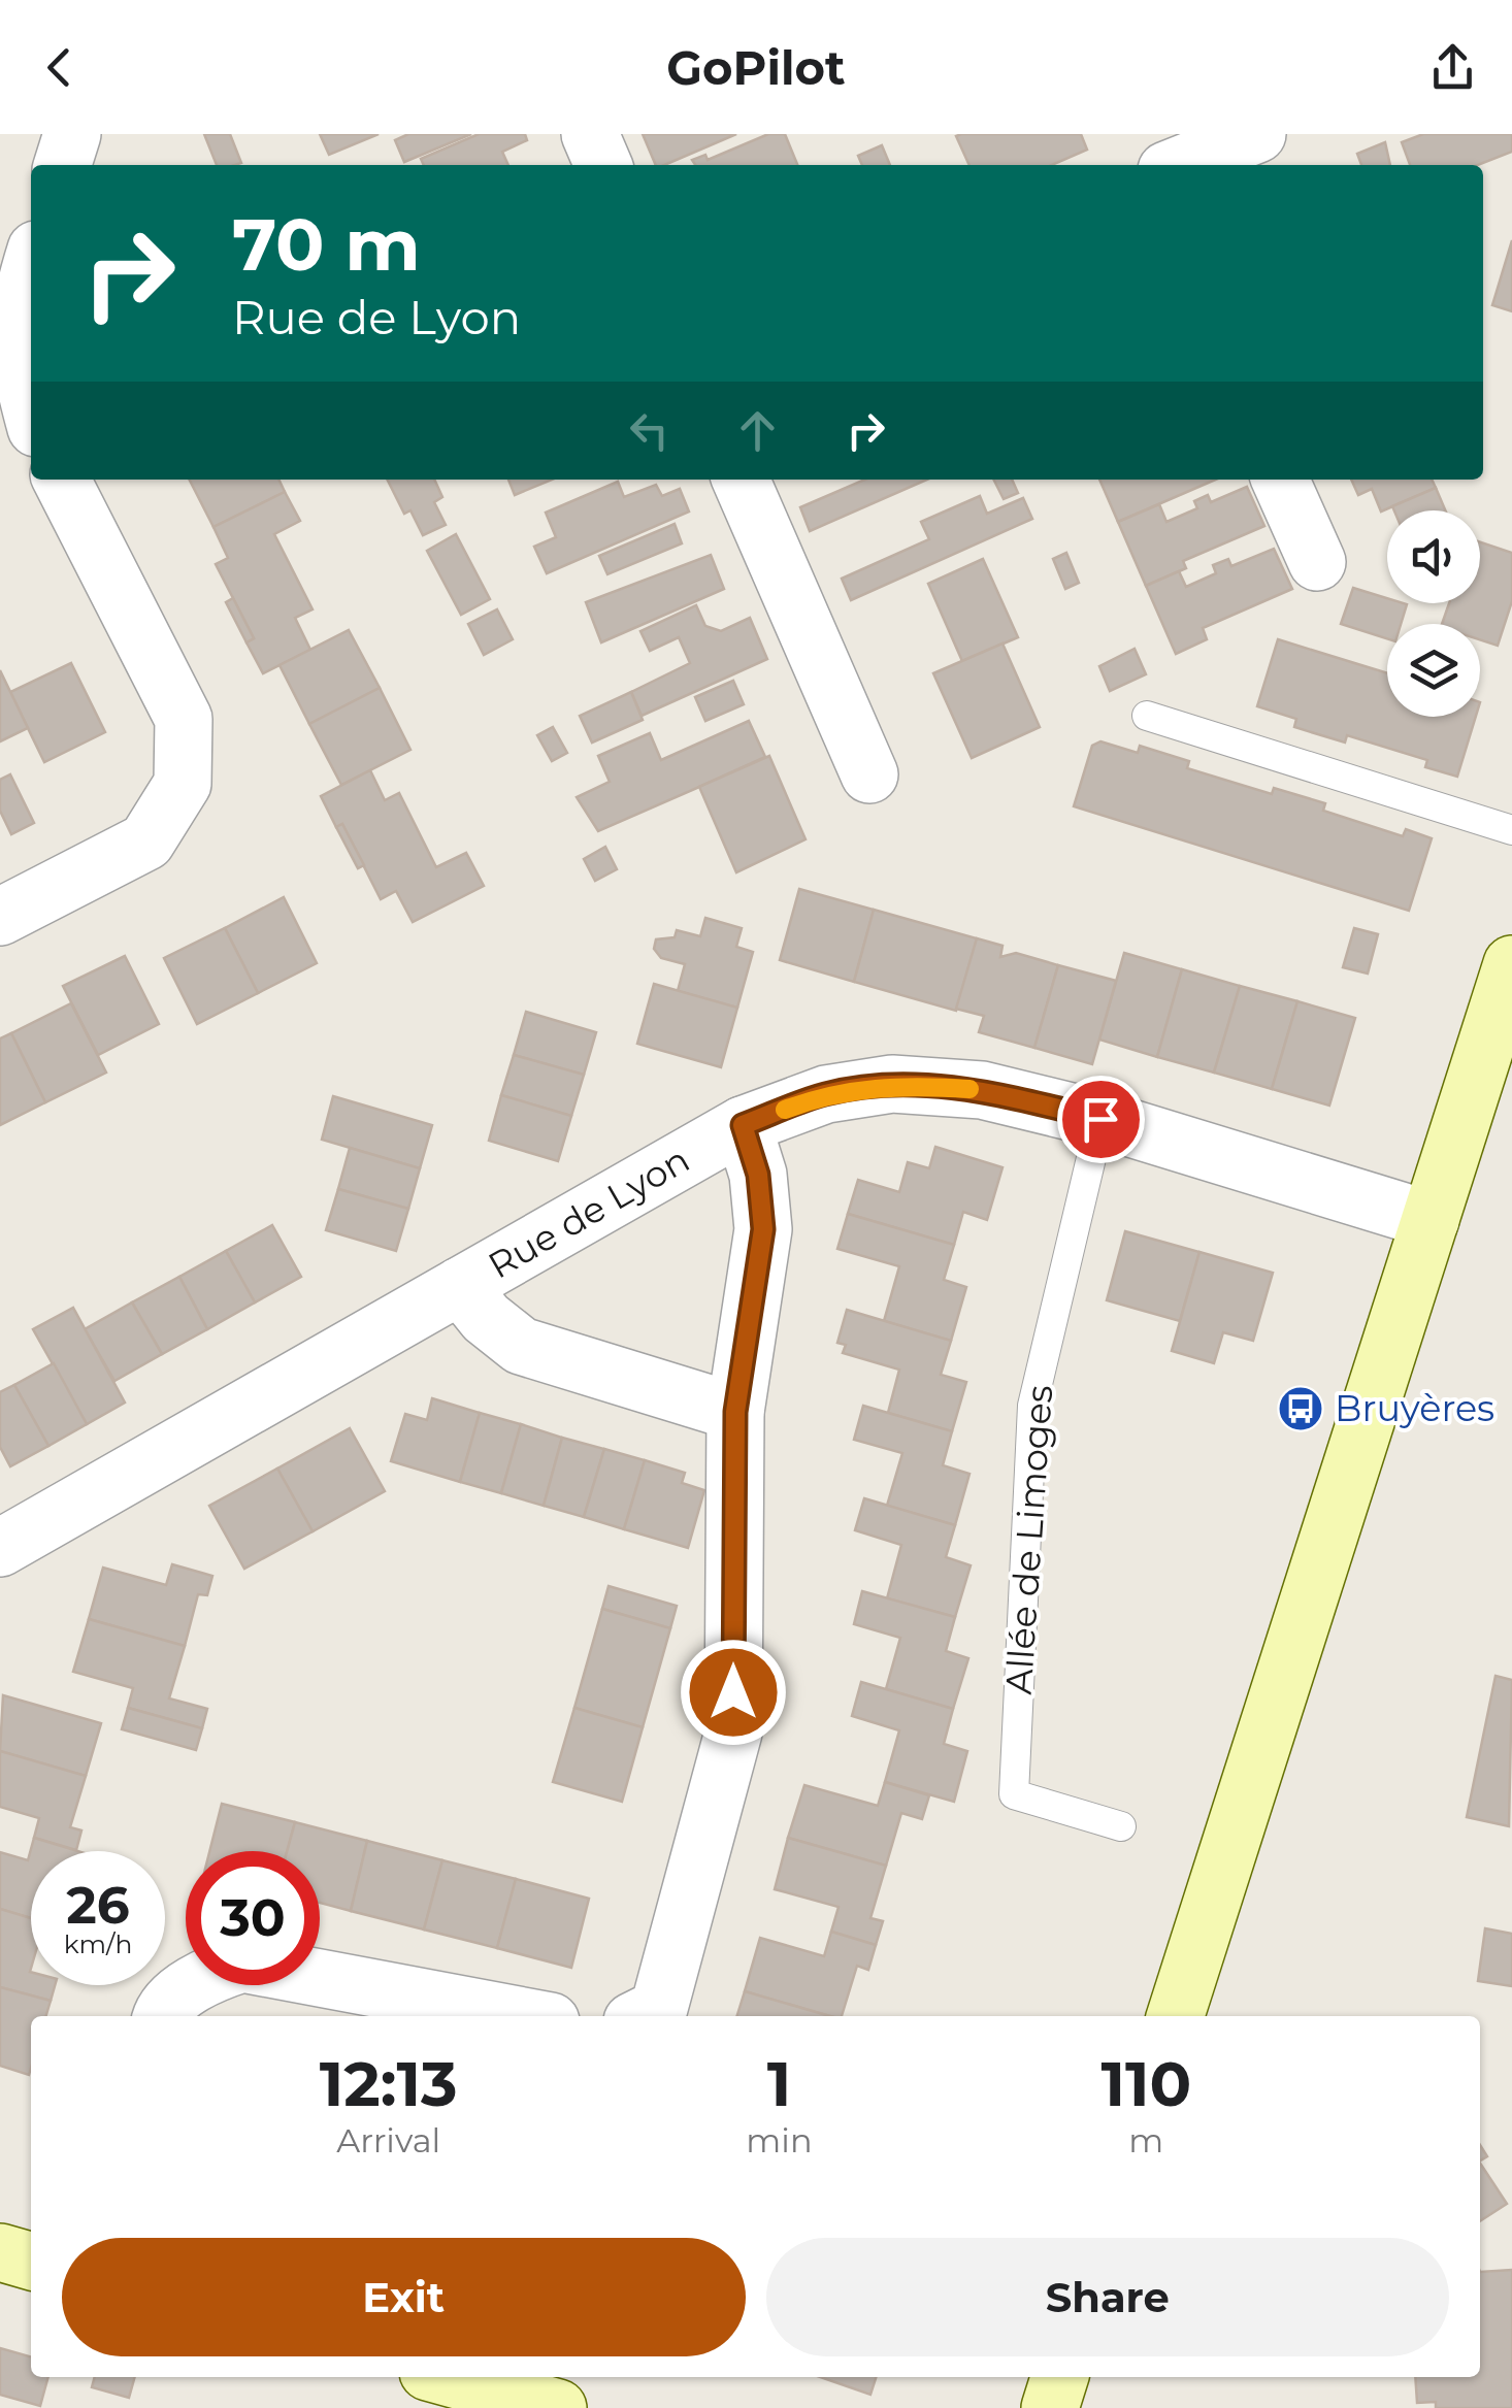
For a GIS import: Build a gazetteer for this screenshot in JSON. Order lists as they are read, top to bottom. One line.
{"streets":{"street":["Rue de Lyon"],"lane":["Allée de Limoges"]},"crossings":[["Rue de Lyon","Allée de Limoges"]],"places":{"bus stop":["Bruyères"]},"page":{"header":"GoPilot","turn":["70 m","Rue de Lyon"],"speed":"26 km/h","limit":"30","eta":["12:13","Arrival","1","min","110","m"],"buttons":["Exit","Share"]}}
